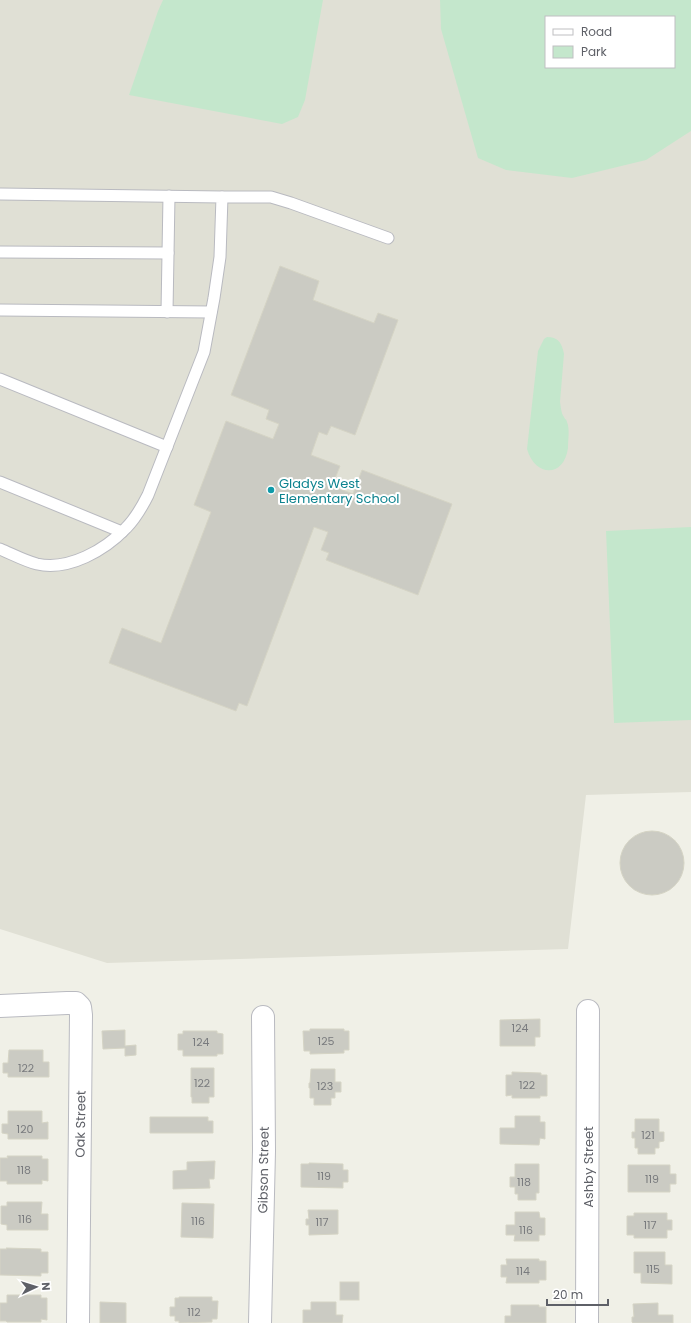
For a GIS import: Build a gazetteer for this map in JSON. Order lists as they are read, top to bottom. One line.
{"streets":{"street":["Oak Street","Ashby Street","Gibson Street"]},"places":["Gladys West Elementary School"],"house_numbers":["124","125","124","122","122","122","123","120","121","118","119","119","118","116","116","117","117","116","115","114","112"],"legend":["Road","Park"],"scale_bar":"20 m","north":"right"}
